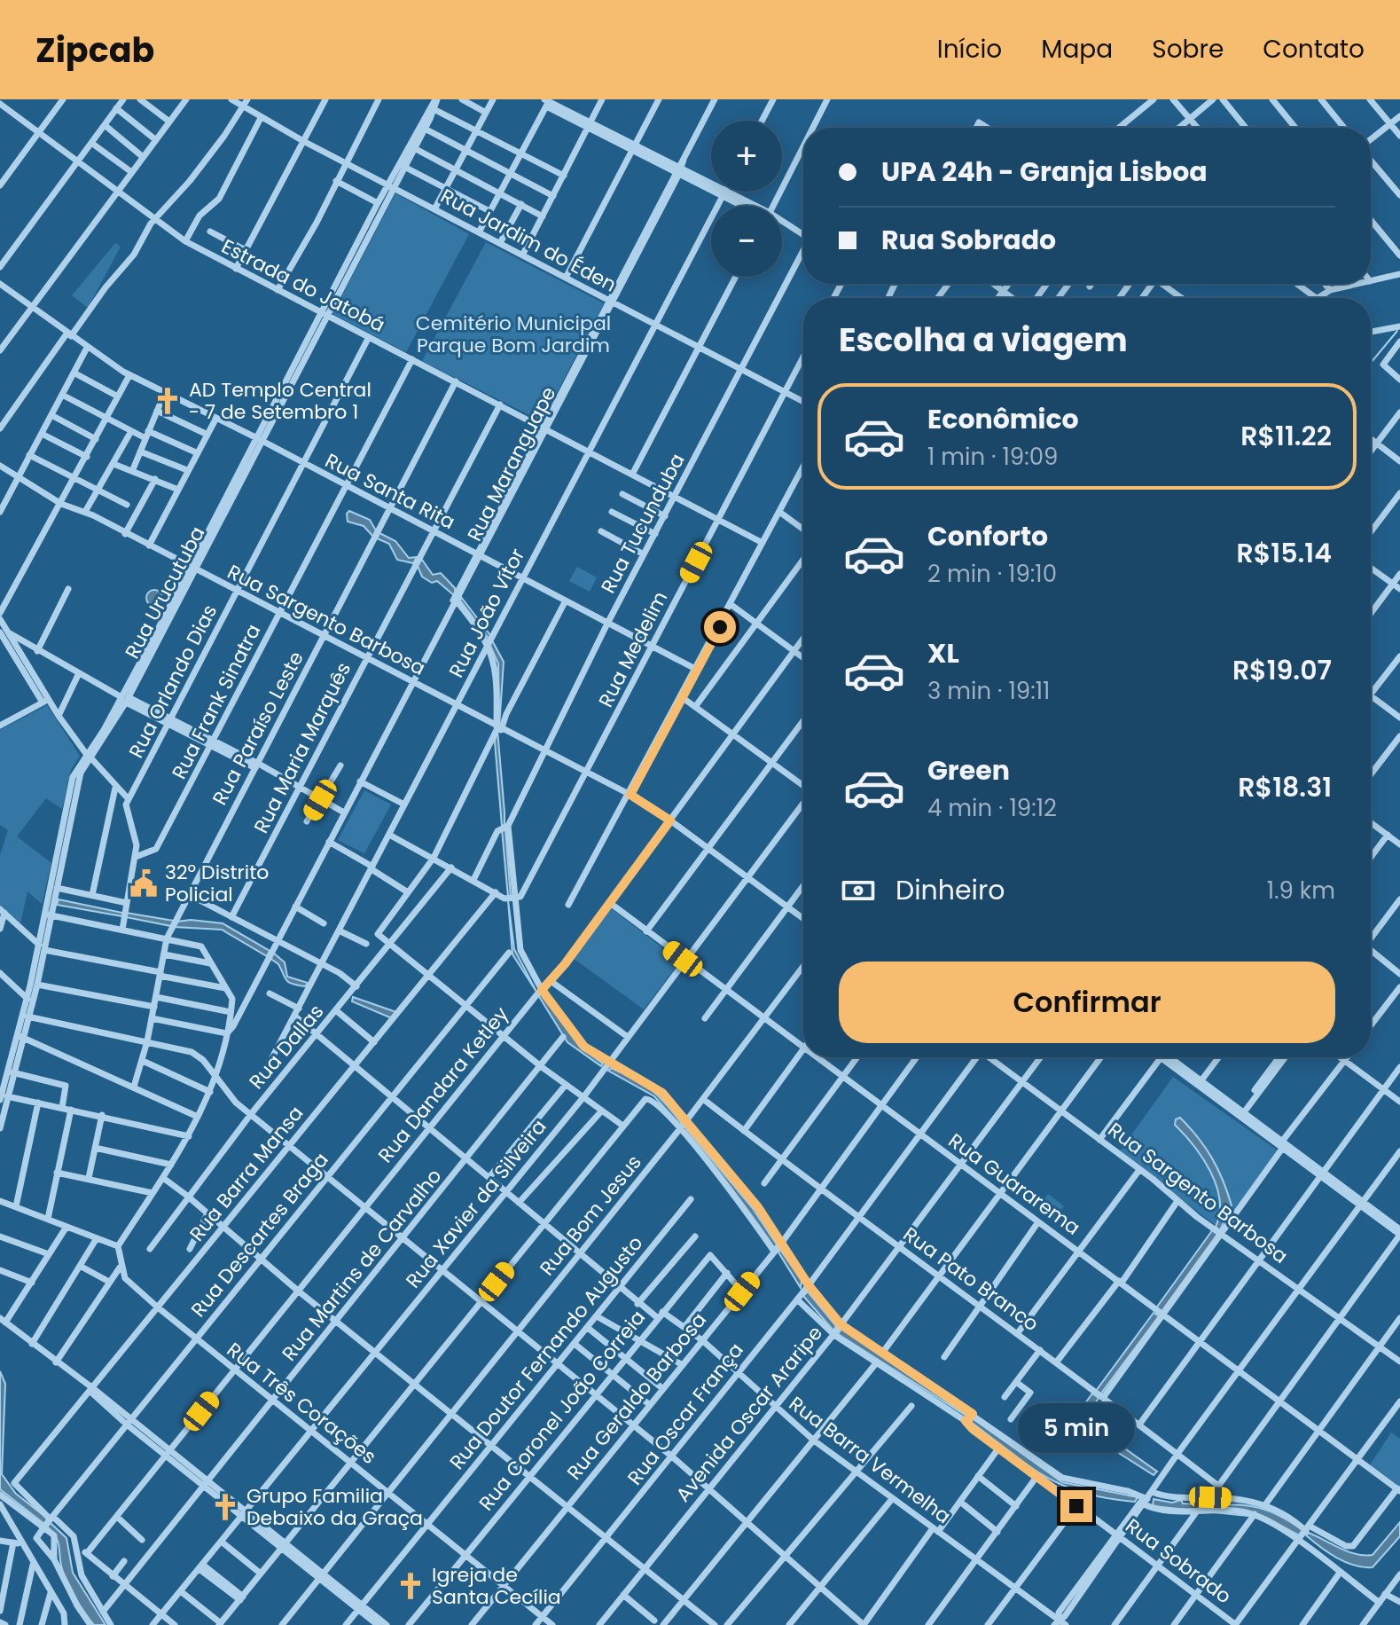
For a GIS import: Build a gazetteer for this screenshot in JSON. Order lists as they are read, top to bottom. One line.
{"streets":{"street":["Rua Jardim do Éden","Estrada do Jatobá","Rua Maranguape","Rua Santa Rita","Rua Tucunduba","Rua Urucutuba","Rua João Vítor","Rua Sargento Barbosa","Rua Medelim","Rua Orlando Dias","Rua Frank Sinatra","Rua Paraíso Leste","Rua Maria Marquês","Rua Dallas","Rua Dandara Ketley","Rua Barra Mansa","Rua Guararema","Rua Xavier da Silveira","Rua Bom Jesus","Rua Descartes Braga","Rua Martins de Carvalho","Rua Pato Branco","Rua Doutor Fernando Augusto","Rua Geraldo Barbosa","Rua Três Corações","Rua Coronel João Correia","Rua Oscar França","Avenida Oscar Araripe","Rua Barra Vermelha","Rua Sobrado"]},"crossings":[["Rua Jardim do Éden","Rua Maranguape"],["Rua Jardim do Éden","Rua Tucunduba"],["Rua Jardim do Éden","Rua Urucutuba"],["Rua Jardim do Éden","Rua João Vítor"],["Rua Jardim do Éden","Rua Medelim"],["Estrada do Jatobá","Rua Maranguape"],["Estrada do Jatobá","Rua Tucunduba"],["Estrada do Jatobá","Rua Urucutuba"],["Estrada do Jatobá","Rua João Vítor"],["Estrada do Jatobá","Rua Medelim"],["Estrada do Jatobá","Rua Orlando Dias"],["Estrada do Jatobá","Rua Frank Sinatra"],["Estrada do Jatobá","Rua Paraíso Leste"],["Estrada do Jatobá","Rua Maria Marquês"],["Rua Maranguape","Rua Santa Rita"],["Rua Maranguape","Rua Sargento Barbosa"],["Rua Santa Rita","Rua Tucunduba"],["Rua Santa Rita","Rua Urucutuba"],["Rua Santa Rita","Rua João Vítor"],["Rua Santa Rita","Rua Medelim"],["Rua Santa Rita","Rua Orlando Dias"],["Rua Santa Rita","Rua Frank Sinatra"],["Rua Santa Rita","Rua Paraíso Leste"],["Rua Santa Rita","Rua Maria Marquês"],["Rua Tucunduba","Rua Sargento Barbosa"],["Rua Tucunduba","Rua Sobrado"],["Rua Urucutuba","Rua Sargento Barbosa"],["Rua João Vítor","Rua Sargento Barbosa"],["Rua João Vítor","Rua Barra Vermelha"],["Rua Sargento Barbosa","Rua Medelim"],["Rua Sargento Barbosa","Rua Orlando Dias"],["Rua Sargento Barbosa","Rua Frank Sinatra"],["Rua Sargento Barbosa","Rua Paraíso Leste"],["Rua Sargento Barbosa","Rua Maria Marquês"],["Rua Sargento Barbosa","Rua Dandara Ketley"],["Rua Sargento Barbosa","Rua Xavier da Silveira"],["Rua Sargento Barbosa","Avenida Oscar Araripe"],["Rua Medelim","Rua Sobrado"],["Rua Dallas","Rua Barra Vermelha"],["Rua Dandara Ketley","Rua Guararema"],["Rua Dandara Ketley","Rua Três Corações"],["Rua Dandara Ketley","Rua Barra Vermelha"],["Rua Dandara Ketley","Rua Sobrado"],["Rua Barra Mansa","Rua Descartes Braga"],["Rua Barra Mansa","Rua Três Corações"],["Rua Barra Mansa","Rua Barra Vermelha"],["Rua Guararema","Rua Xavier da Silveira"],["Rua Guararema","Rua Bom Jesus"],["Rua Guararema","Rua Geraldo Barbosa"],["Rua Guararema","Rua Oscar França"],["Rua Guararema","Avenida Oscar Araripe"],["Rua Xavier da Silveira","Rua Três Corações"],["Rua Xavier da Silveira","Rua Barra Vermelha"],["Rua Xavier da Silveira","Rua Sobrado"],["Rua Bom Jesus","Rua Pato Branco"],["Rua Bom Jesus","Rua Três Corações"],["Rua Bom Jesus","Rua Barra Vermelha"],["Rua Bom Jesus","Rua Sobrado"],["Rua Descartes Braga","Rua Três Corações"],["Rua Descartes Braga","Rua Barra Vermelha"],["Rua Martins de Carvalho","Rua Três Corações"],["Rua Martins de Carvalho","Rua Barra Vermelha"],["Rua Pato Branco","Rua Geraldo Barbosa"],["Rua Pato Branco","Rua Oscar França"],["Rua Pato Branco","Avenida Oscar Araripe"],["Rua Doutor Fernando Augusto","Rua Três Corações"],["Rua Doutor Fernando Augusto","Rua Barra Vermelha"],["Rua Geraldo Barbosa","Rua Três Corações"],["Rua Geraldo Barbosa","Rua Coronel João Correia"],["Rua Geraldo Barbosa","Rua Barra Vermelha"],["Rua Geraldo Barbosa","Rua Sobrado"],["Rua Três Corações","Rua Coronel João Correia"],["Rua Três Corações","Rua Oscar França"],["Rua Coronel João Correia","Rua Barra Vermelha"],["Rua Oscar França","Rua Barra Vermelha"],["Rua Oscar França","Rua Sobrado"],["Avenida Oscar Araripe","Rua Barra Vermelha"],["Avenida Oscar Araripe","Rua Sobrado"]],"parks":["Cemitério Municipal Parque Bom Jardim"],"places":{"church":["AD Templo Central - 7 de Setembro 1","Grupo Familia Debaixo da Graça","Igreja de Santa Cecília"],"public building":["32º Distrito Policial"]},"page":{"header":"Zipcab","nav":["Início","Mapa","Sobre","Contato"],"map_buttons":["+","−"],"banner":["UPA 24h - Granja Lisboa","Rua Sobrado"],"heading":"Escolha a viagem","list":[{"name":"Econômico","note":"1 min · 19:09","value":"R$11.22"},{"name":"Conforto","note":"2 min · 19:10","value":"R$15.14"},{"name":"XL","note":"3 min · 19:11","value":"R$19.07"},{"name":"Green","note":"4 min · 19:12","value":"R$18.31"}],"pay":["Dinheiro","1.9 km"],"buttons":"Confirmar","bubble":"5 min"}}
